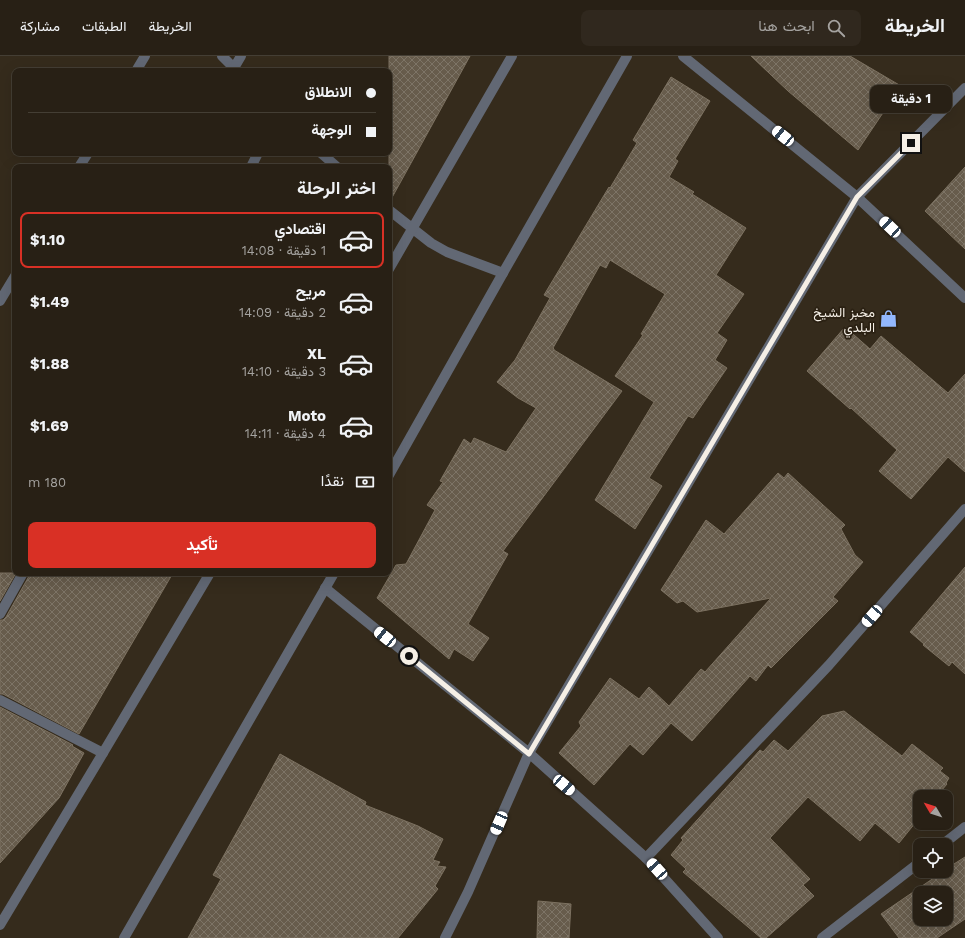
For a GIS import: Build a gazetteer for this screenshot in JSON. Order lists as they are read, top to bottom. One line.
{"places":{"shop":["مخبز الشيخ البلدي"]},"north":"top left","page":{"header":"الخريطة","search":"ابحث هنا","nav":["الخريطة","الطبقات","مشاركة"],"banner":["الانطلاق","الوجهة"],"bubble":"1 دقيقة","heading":"اختر الرحلة","list":[{"name":"اقتصادي","note":"1 دقيقة · 14:08","value":"$1.10"},{"name":"مريح","note":"2 دقيقة · 14:09","value":"$1.49"},{"name":"XL","note":"3 دقيقة · 14:10","value":"$1.88"},{"name":"Moto","note":"4 دقيقة · 14:11","value":"$1.69"}],"pay":["نقدًا","180 m"],"buttons":"تأكيد"}}
